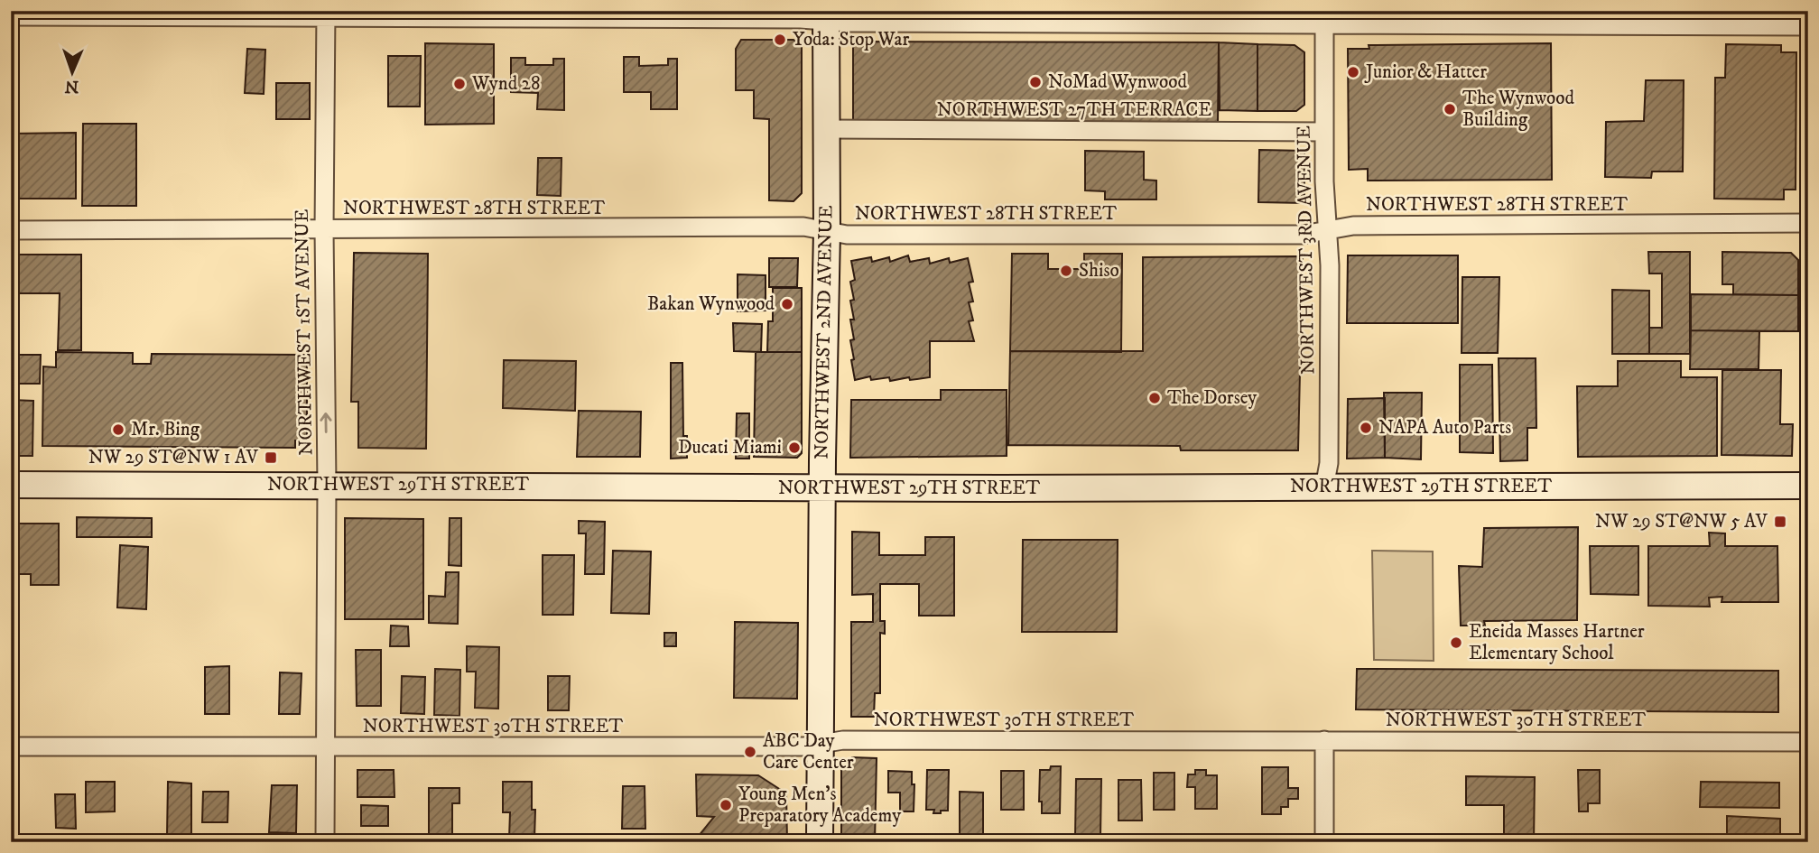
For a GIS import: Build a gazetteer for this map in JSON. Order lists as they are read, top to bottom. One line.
{"streets":{"street":["NORTHWEST 27TH TERRACE","NORTHWEST 28TH STREET","NORTHWEST 3RD AVENUE","NORTHWEST 1ST AVENUE","NORTHWEST 2ND AVENUE","NORTHWEST 29TH STREET","NORTHWEST 30TH STREET"]},"crossings":[["NORTHWEST 27TH TERRACE","NORTHWEST 3RD AVENUE"],["NORTHWEST 27TH TERRACE","NORTHWEST 2ND AVENUE"],["NORTHWEST 28TH STREET","NORTHWEST 3RD AVENUE"],["NORTHWEST 28TH STREET","NORTHWEST 1ST AVENUE"],["NORTHWEST 28TH STREET","NORTHWEST 2ND AVENUE"],["NORTHWEST 3RD AVENUE","NORTHWEST 29TH STREET"],["NORTHWEST 1ST AVENUE","NORTHWEST 29TH STREET"],["NORTHWEST 1ST AVENUE","NORTHWEST 30TH STREET"],["NORTHWEST 2ND AVENUE","NORTHWEST 29TH STREET"],["NORTHWEST 2ND AVENUE","NORTHWEST 30TH STREET"]],"places":{"other":["Yoda: Stop War","Junior & Hatter","NoMad Wynwood","Wynd 28","The Wynwood Building","Shiso","Bakan Wynwood","The Dorsey","NAPA Auto Parts","Mr. Bing","Ducati Miami","Eneida Masses Hartner Elementary School","ABC Day Care Center","Young Men's Preparatory Academy"],"transit":["NW 29 ST@NW 1 AV","NW 29 ST@NW 5 AV"]},"north":"bottom"}
